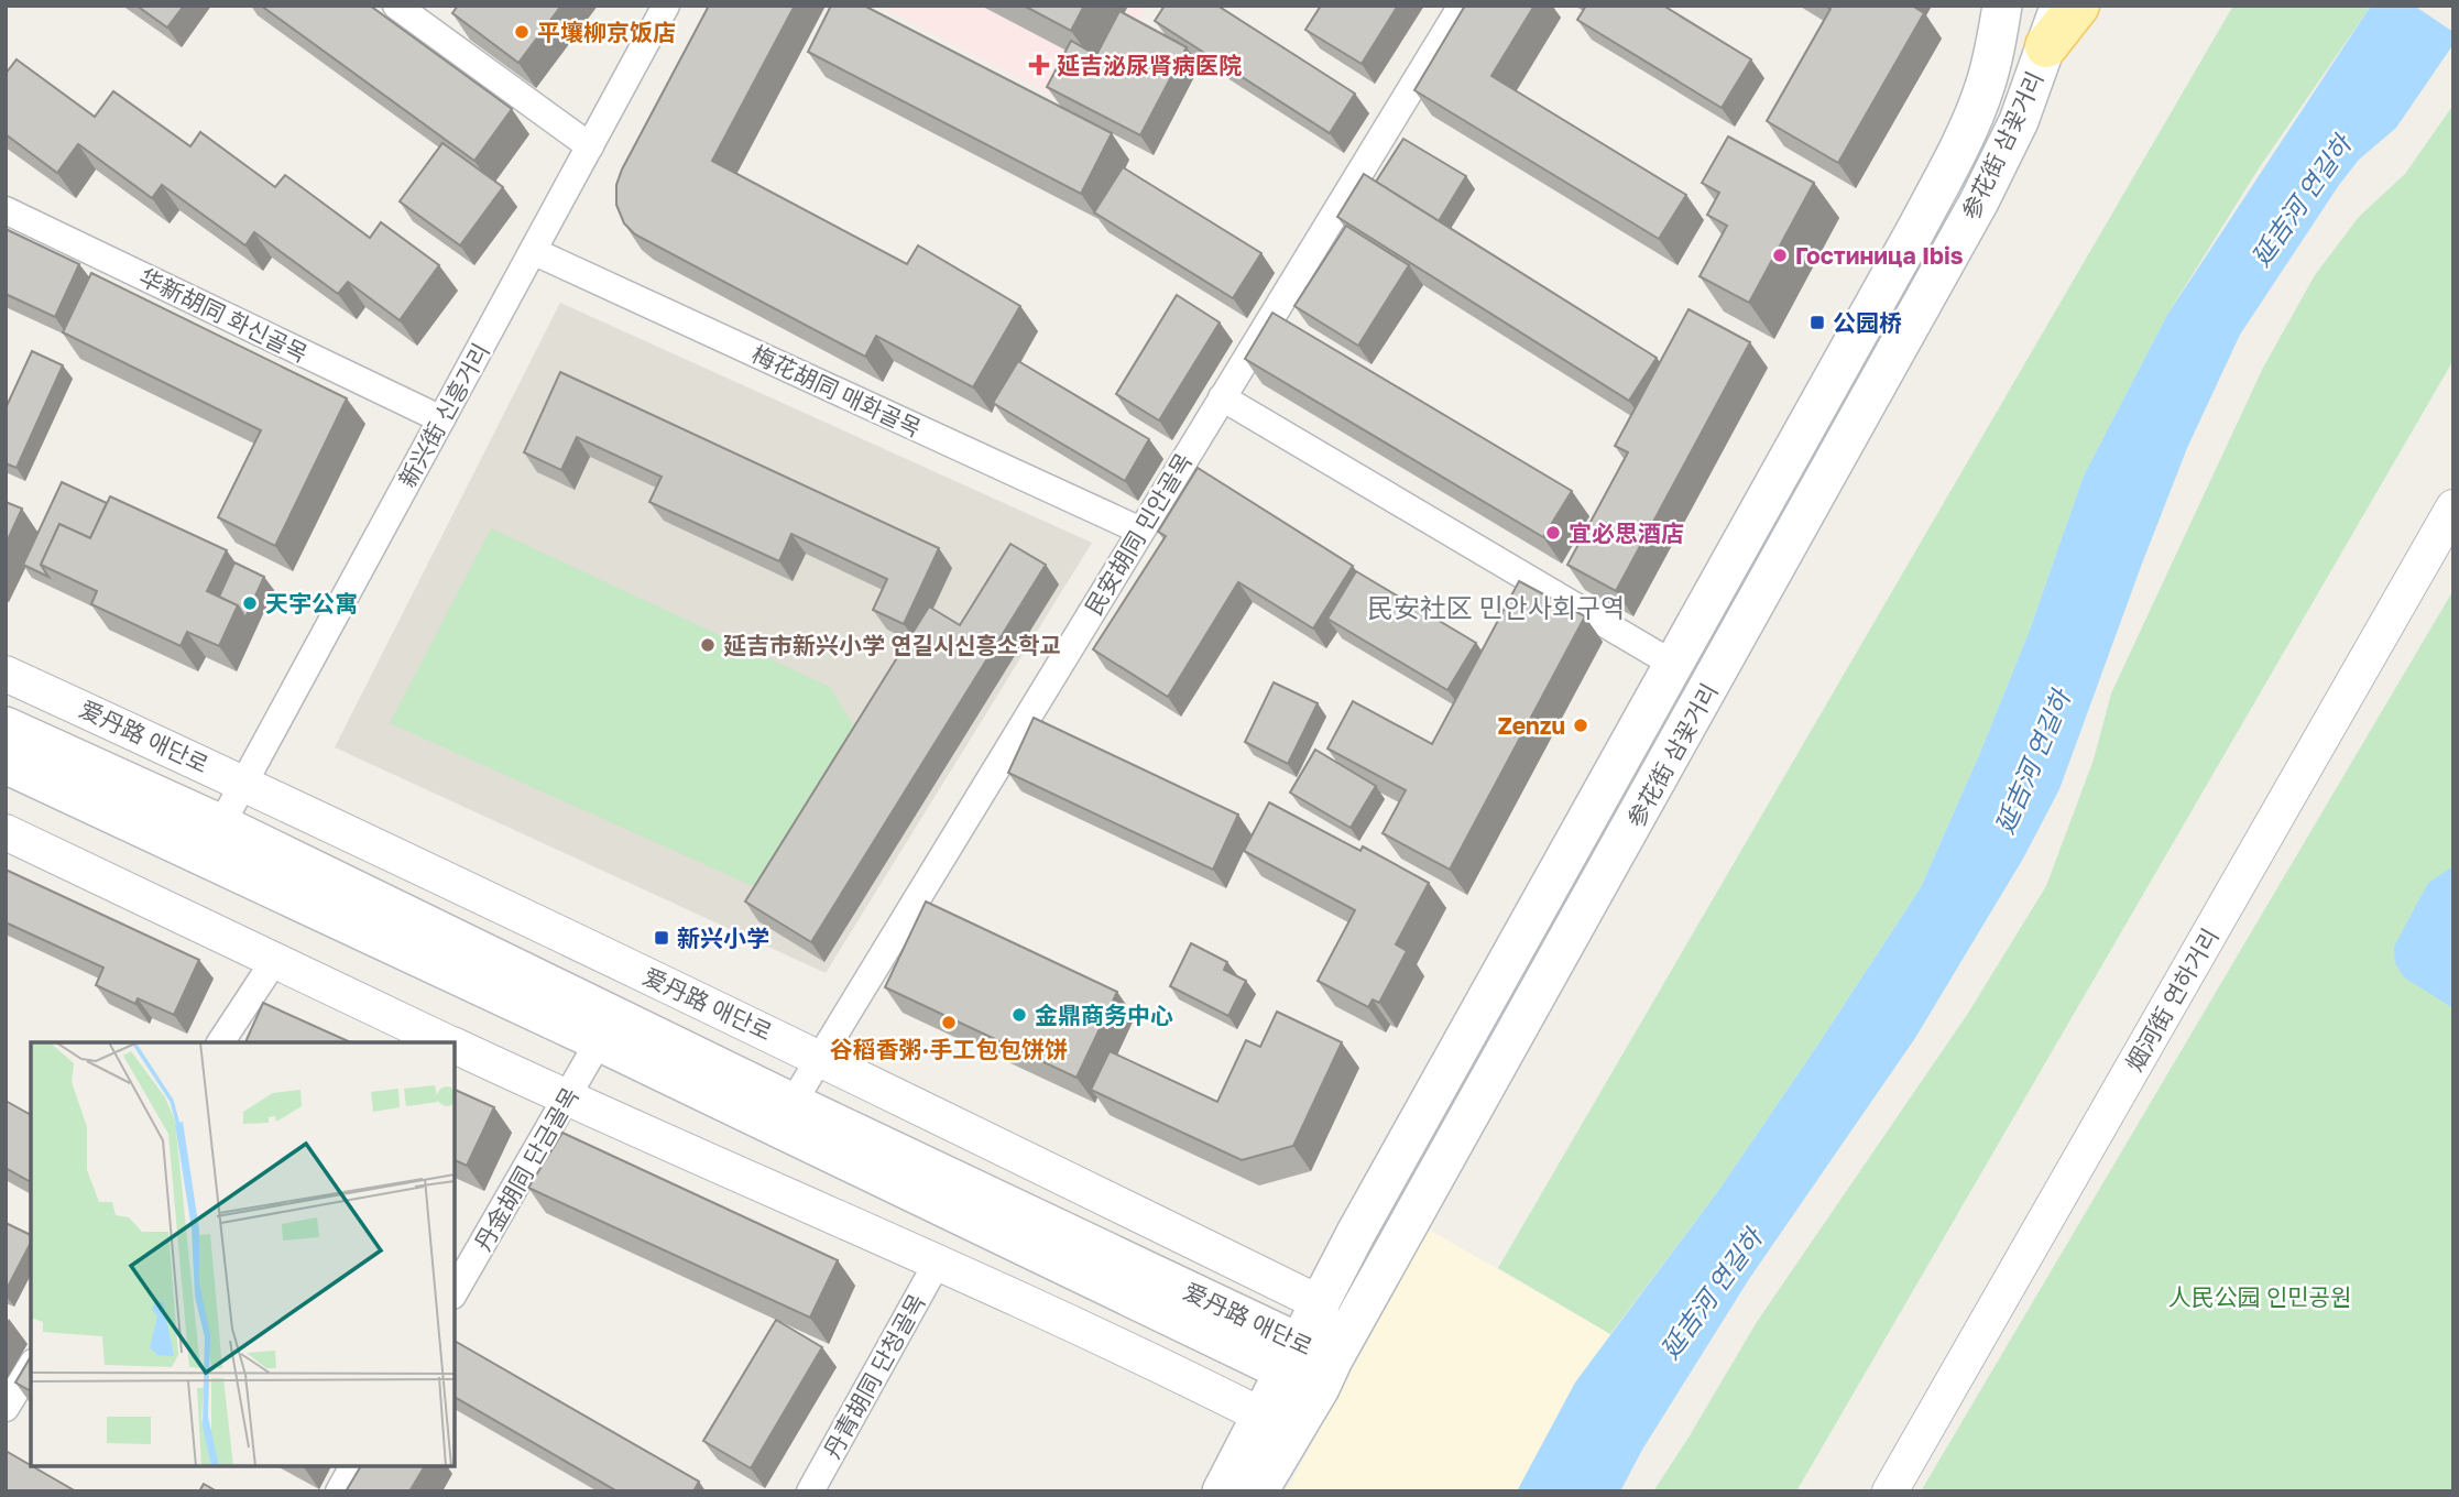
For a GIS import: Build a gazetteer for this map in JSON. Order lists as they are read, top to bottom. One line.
{"streets":{"main road":["参花街 삼꽃거리","爱丹路 애단로"],"street":["华新胡同 화신골목","梅花胡同 매화골목","新兴街 신흥거리","民安胡同 민안골목","烟河街 연하거리","丹金胡同 단금골목","丹青胡同 단청골목"]},"crossings":[["参花街 삼꽃거리","爱丹路 애단로"],["华新胡同 화신골목","新兴街 신흥거리"],["梅花胡同 매화골목","新兴街 신흥거리"],["梅花胡同 매화골목","民安胡同 민안골목"],["新兴街 신흥거리","爱丹路 애단로"],["民安胡同 민안골목","爱丹路 애단로"],["爱丹路 애단로","丹金胡同 단금골목"]],"districts":["民安社区 민안사회구역"],"water":["延吉河 연길하"],"parks":["人民公园 인민공원"],"places":{"other":["平壤柳京饭店","Гостиница Ibis","宜必思酒店","天宇公寓","延吉市新兴小学 연길시신흥소학교","Zenzu","金鼎商务中心","谷稻香粥·手工包包饼饼"],"health":["延吉泌尿肾病医院"],"transit":["公园桥","新兴小学"]}}
